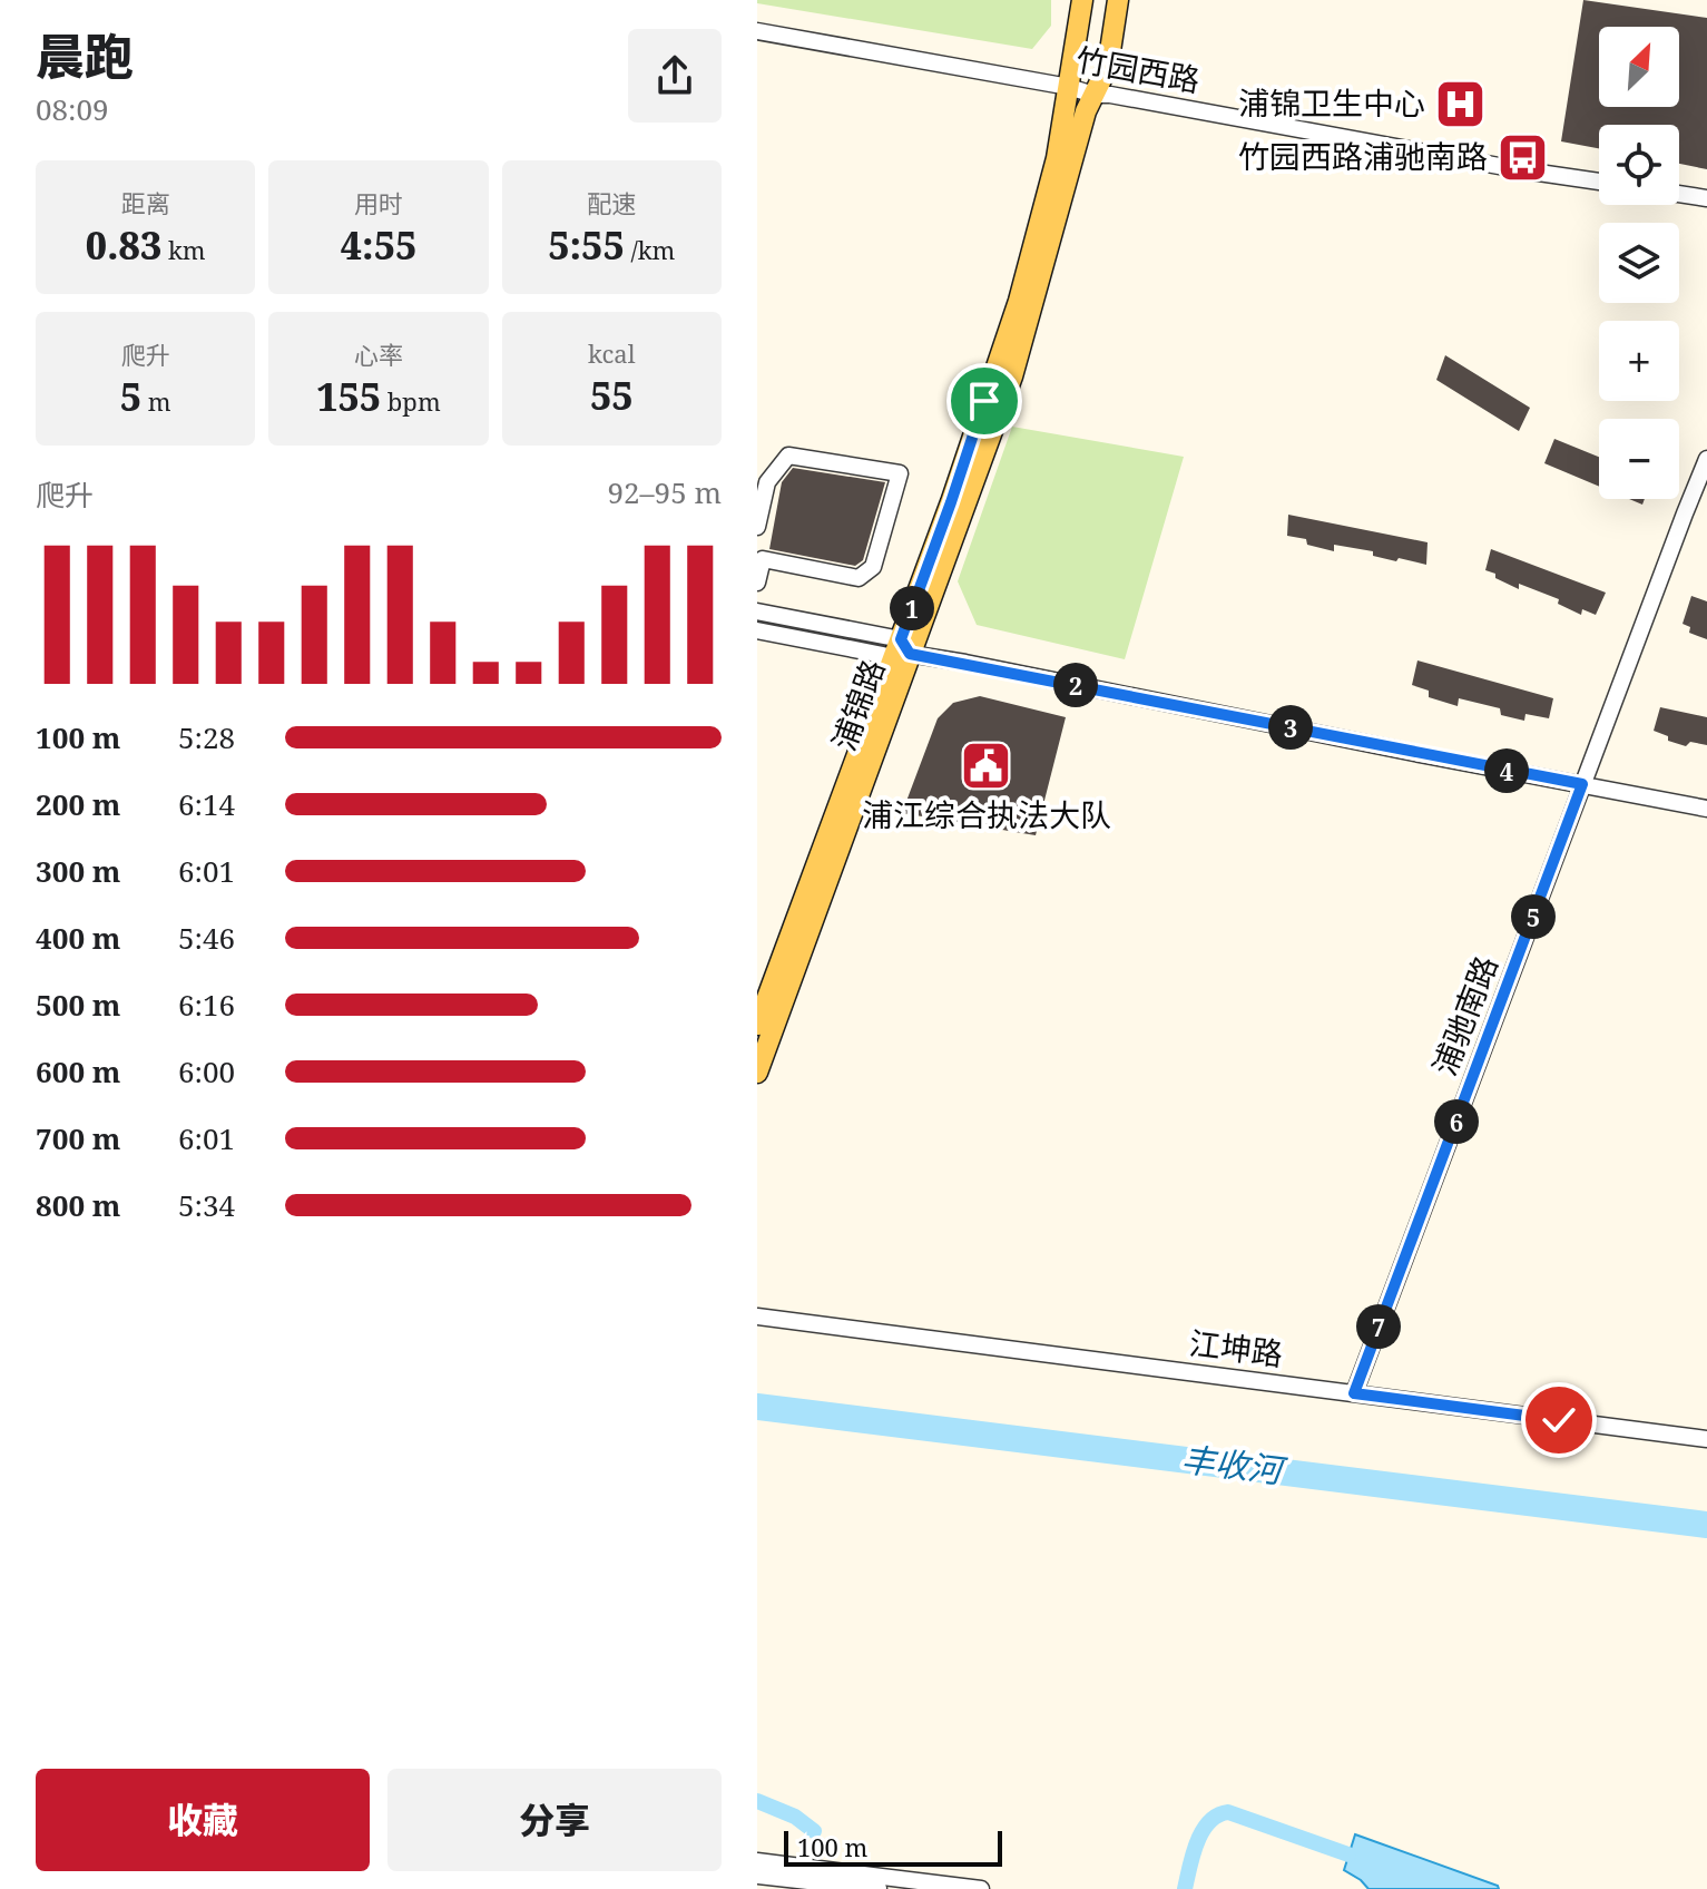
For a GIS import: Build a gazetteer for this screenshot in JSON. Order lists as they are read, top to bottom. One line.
{"streets":{"main road":["浦锦路"],"street":["竹园西路","浦驰南路","江坤路"]},"crossings":[["竹园西路","浦锦路"],["浦驰南路","江坤路"]],"water":["丰收河"],"places":{"hospital":["浦锦卫生中心"],"bus stop":["竹园西路浦驰南路"],"public building":["浦江综合执法大队"]},"scale_bar":"100 m","north":"top right","page":{"heading":["晨跑","08:09"],"map_buttons":["+","−"],"stats":[["距离","0.83 km"],["用时","4:55"],["配速","5:55 /km"],["爬升","5 m"],["心率","155 bpm"],["kcal","55"]],"chart":["爬升","92–95 m"],"pins":["1","2","3","4","5","6","7"],"list":[{"name":"100 m","note":"5:28"},{"name":"200 m","note":"6:14"},{"name":"300 m","note":"6:01"},{"name":"400 m","note":"5:46"},{"name":"500 m","note":"6:16"},{"name":"600 m","note":"6:00"},{"name":"700 m","note":"6:01"},{"name":"800 m","note":"5:34"}],"buttons":["收藏","分享"],"scale":"100 m"}}
